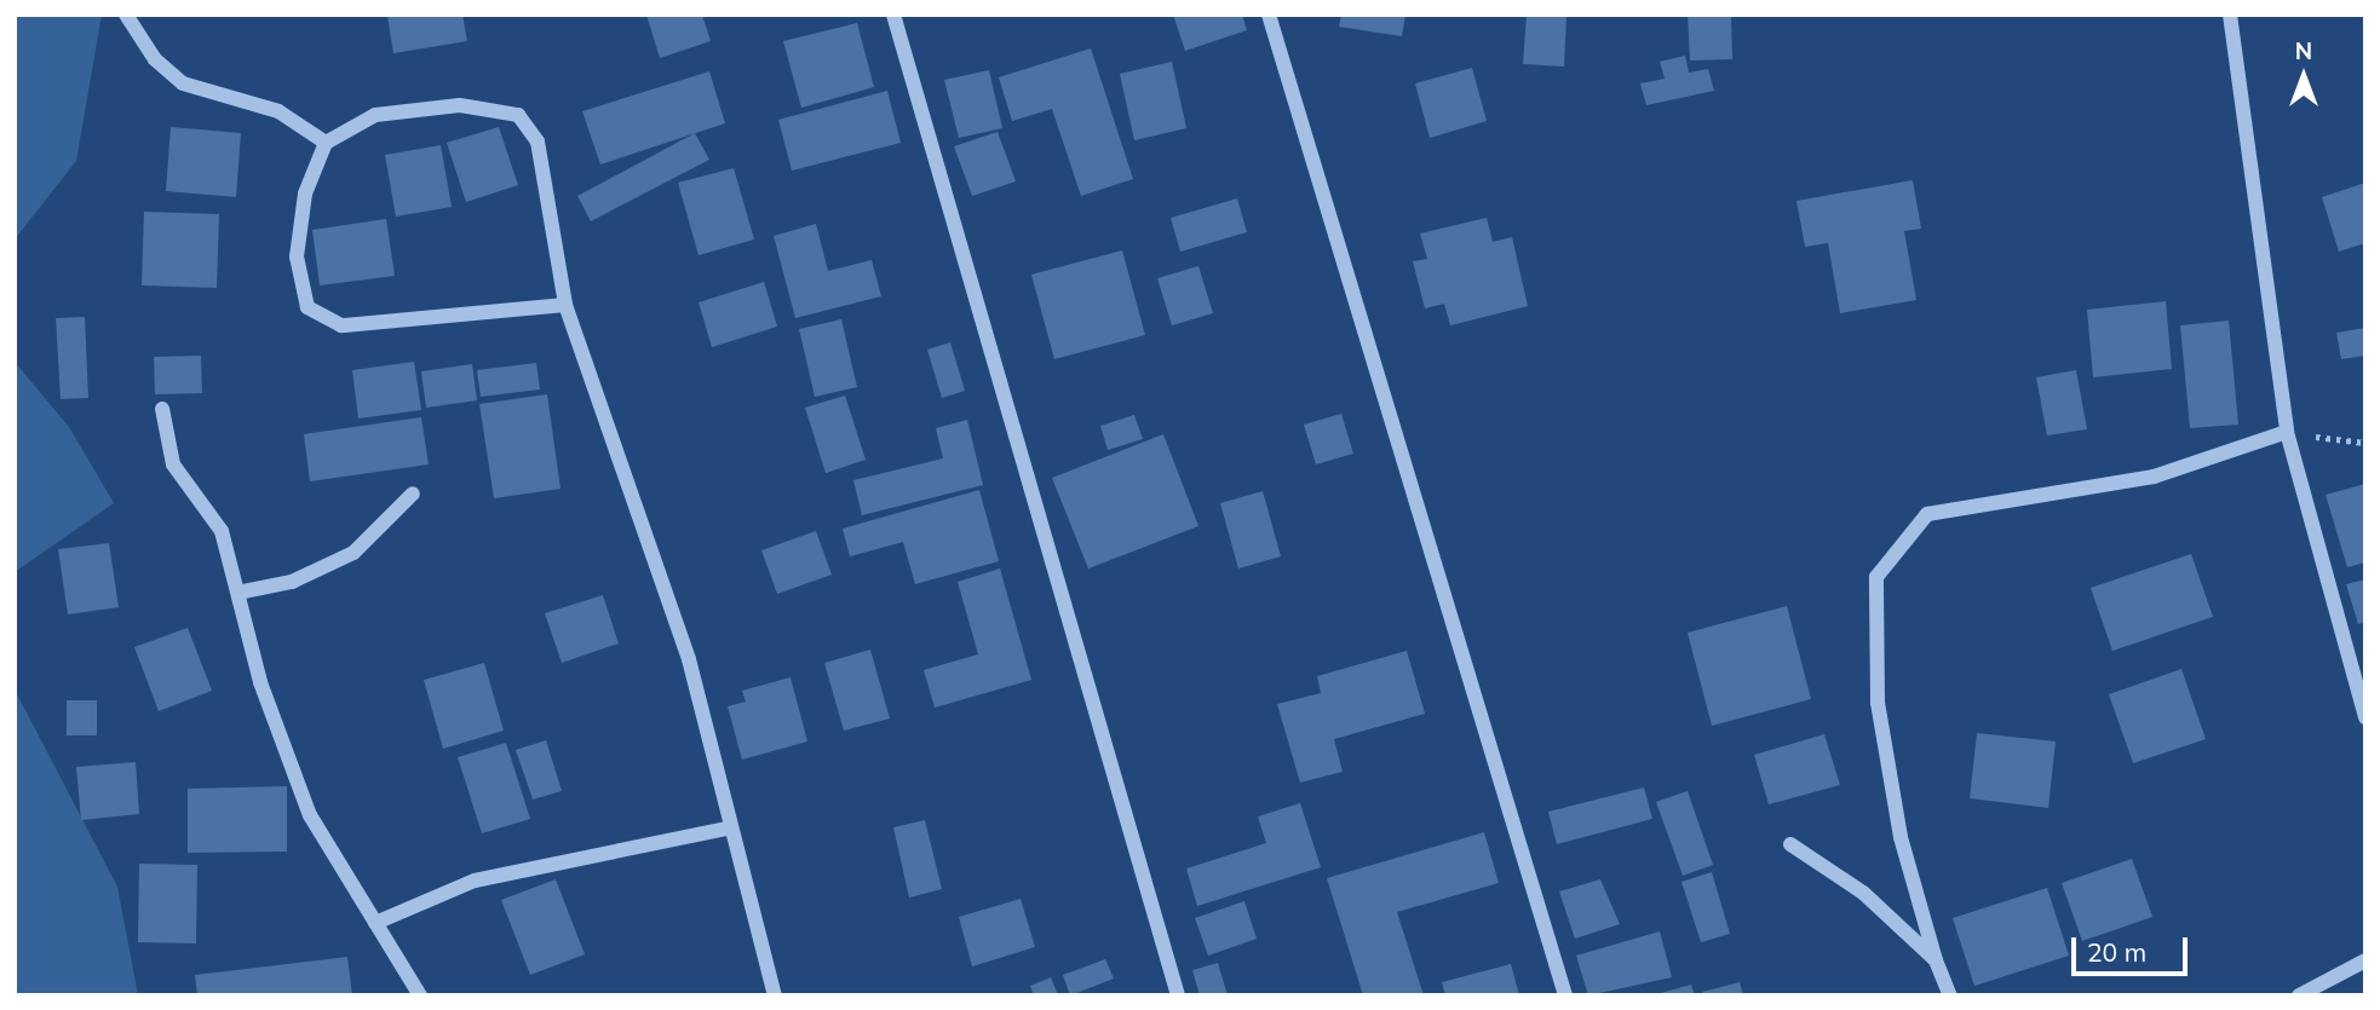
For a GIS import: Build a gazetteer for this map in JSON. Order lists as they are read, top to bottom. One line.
{"scale_bar":"20 m","north":"top"}
